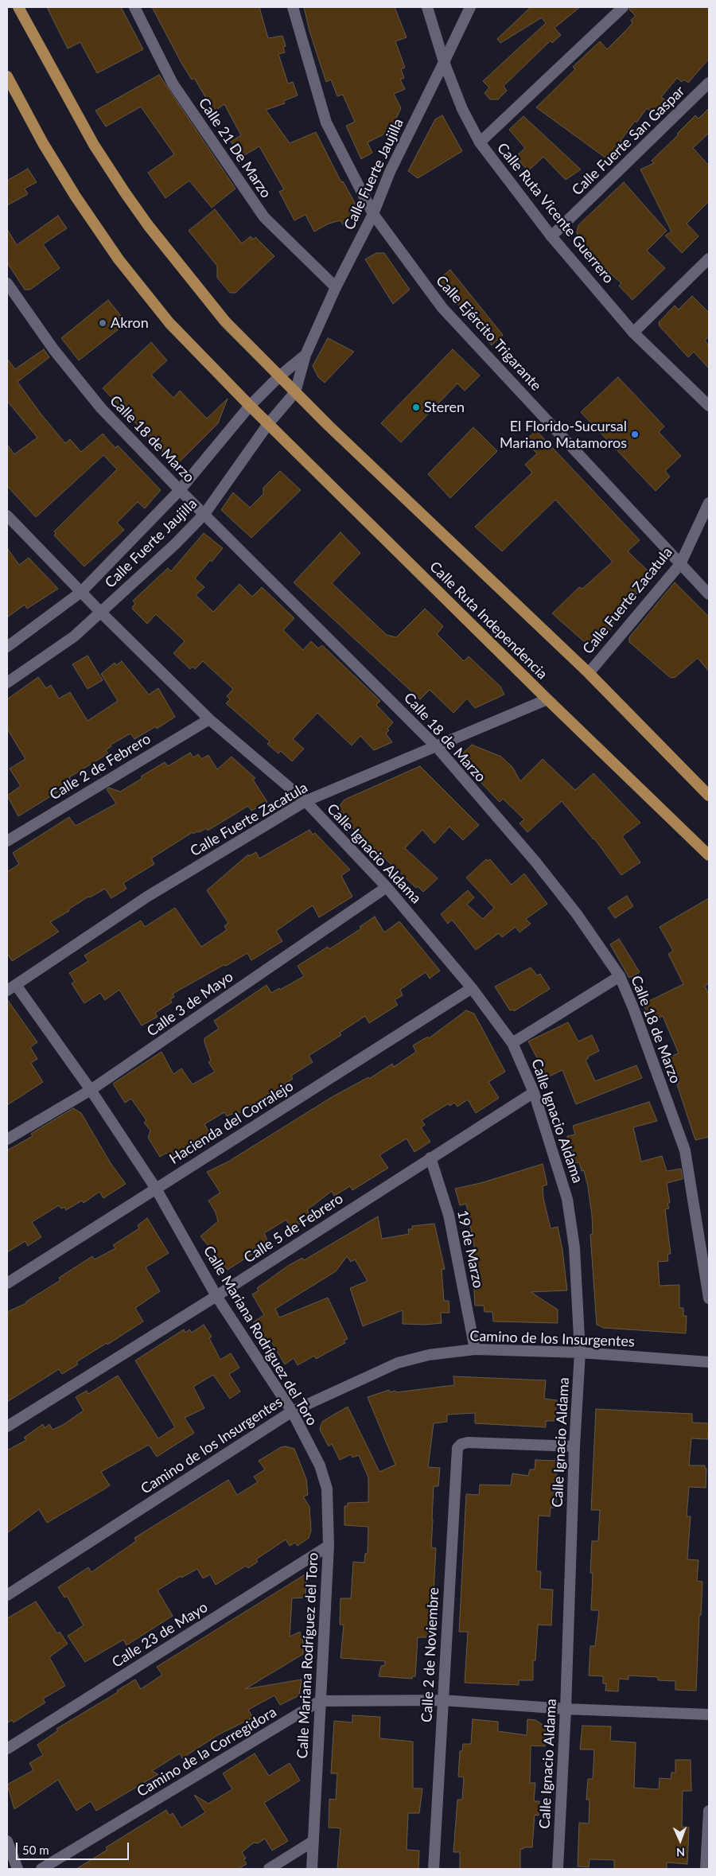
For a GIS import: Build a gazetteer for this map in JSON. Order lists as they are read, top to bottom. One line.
{"streets":{"main road":["Calle Ruta Independencia"],"street":["Calle Fuerte San Gaspar","Calle 21 De Marzo","Calle Fuerte Jaujilla","Calle Ruta Vicente Guerrero","Calle Ejército Trigarante","Calle 18 de Marzo","Calle Fuerte Zacatula","Calle 2 de Febrero","Calle Ignacio Aldama","Calle 3 de Mayo","Hacienda del Corralejo","Calle 5 de Febrero","19 de Marzo","Calle Mariana Rodríguez del Toro","Camino de los Insurgentes","Calle 23 de Mayo","Calle 2 de Noviembre","Camino de la Corregidora"]},"crossings":[["Calle Fuerte San Gaspar","Calle Ruta Vicente Guerrero"],["Calle 21 De Marzo","Calle Fuerte Jaujilla"],["Calle Fuerte Jaujilla","Calle Ruta Vicente Guerrero"],["Calle Fuerte Jaujilla","Calle Ejército Trigarante"],["Calle Fuerte Jaujilla","Calle 18 de Marzo"],["Calle Fuerte Jaujilla","Calle Ruta Independencia"],["Calle Fuerte Jaujilla","Calle Ignacio Aldama"],["Calle Ejército Trigarante","Calle Fuerte Zacatula"],["Calle 18 de Marzo","Calle Fuerte Zacatula"],["Calle Fuerte Zacatula","Calle Ruta Independencia"],["Calle Fuerte Zacatula","Calle Ignacio Aldama"],["Calle Fuerte Zacatula","Calle Mariana Rodríguez del Toro"],["Calle 2 de Febrero","Calle Ignacio Aldama"],["Calle Ignacio Aldama","Calle 3 de Mayo"],["Calle Ignacio Aldama","Hacienda del Corralejo"],["Calle Ignacio Aldama","Calle 5 de Febrero"],["Calle Ignacio Aldama","Camino de los Insurgentes"],["Calle Ignacio Aldama","Calle 2 de Noviembre"],["Calle 3 de Mayo","Calle Mariana Rodríguez del Toro"],["Hacienda del Corralejo","Calle Mariana Rodríguez del Toro"],["Calle 5 de Febrero","19 de Marzo"],["Calle 5 de Febrero","Calle Mariana Rodríguez del Toro"],["19 de Marzo","Camino de los Insurgentes"],["Calle Mariana Rodríguez del Toro","Camino de los Insurgentes"],["Calle Mariana Rodríguez del Toro","Calle 23 de Mayo"],["Calle Mariana Rodríguez del Toro","Camino de la Corregidora"]],"places":["Akron","Steren","El Florido-Sucursal Mariano Matamoros"],"scale_bar":"50 m","north":"bottom"}
